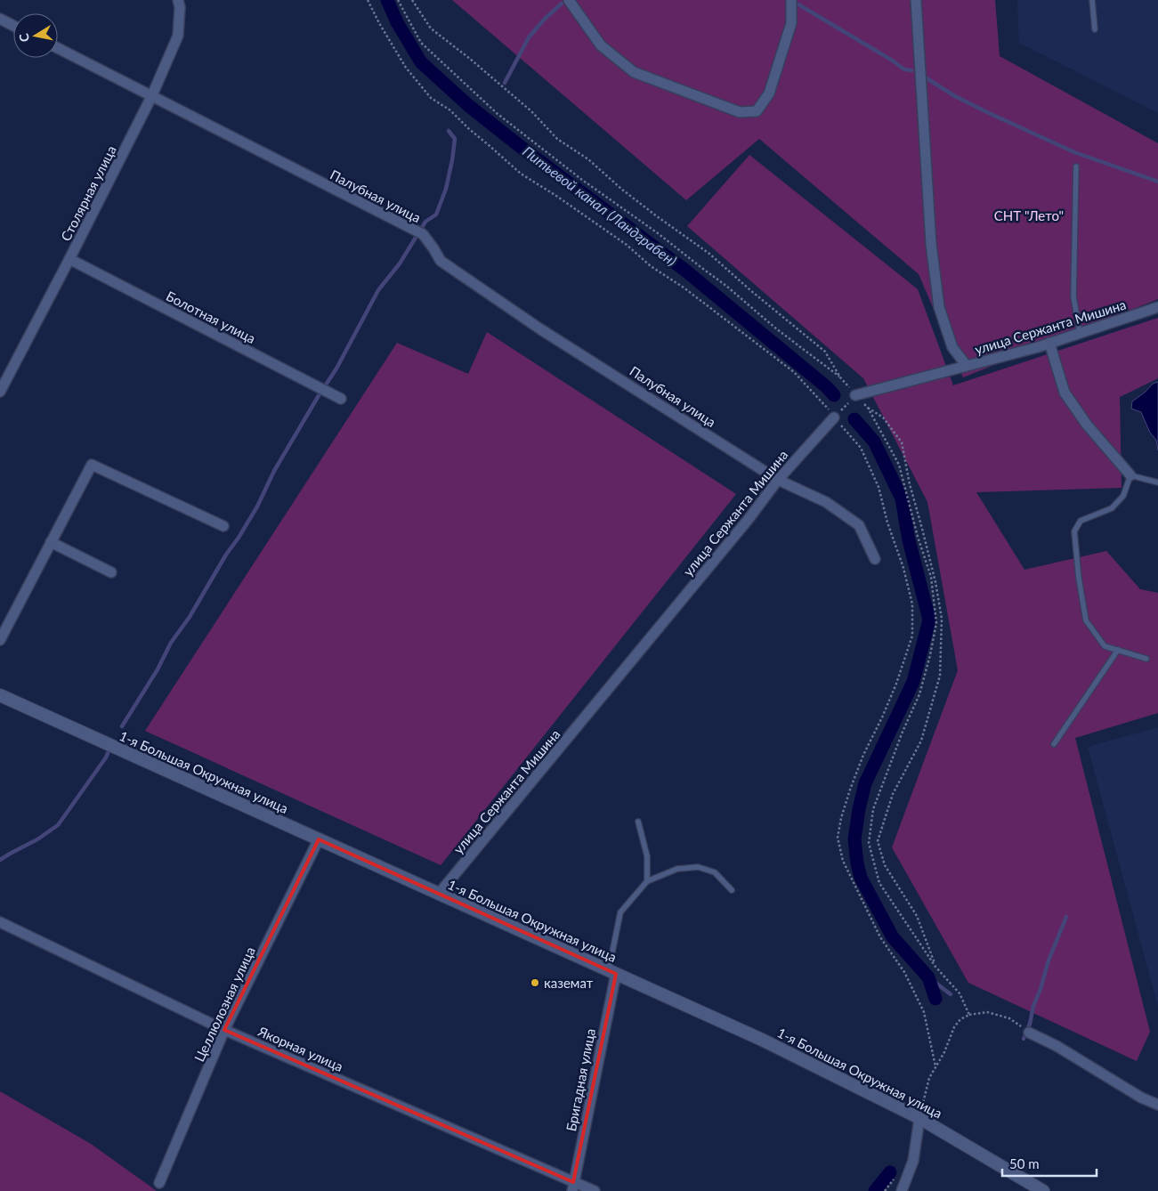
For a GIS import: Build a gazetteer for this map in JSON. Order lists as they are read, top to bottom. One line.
{"streets":{"street":["Столярная улица","Палубная улица","Болотная улица","улица Сержанта Мишина","1-я Большая Окружная улица","Целлюлозная улица","Якорная улица","Бригадная улица"]},"crossings":[["Столярная улица","Палубная улица"],["Столярная улица","Болотная улица"],["Палубная улица","улица Сержанта Мишина"],["улица Сержанта Мишина","1-я Большая Окружная улица"],["1-я Большая Окружная улица","Целлюлозная улица"],["1-я Большая Окружная улица","Бригадная улица"],["Целлюлозная улица","Якорная улица"],["Якорная улица","Бригадная улица"]],"water":["Питьевой канал (Ландграбен)"],"parks":["СНТ \"Лето\""],"places":["каземат"],"scale_bar":"50 m","north":"left"}
